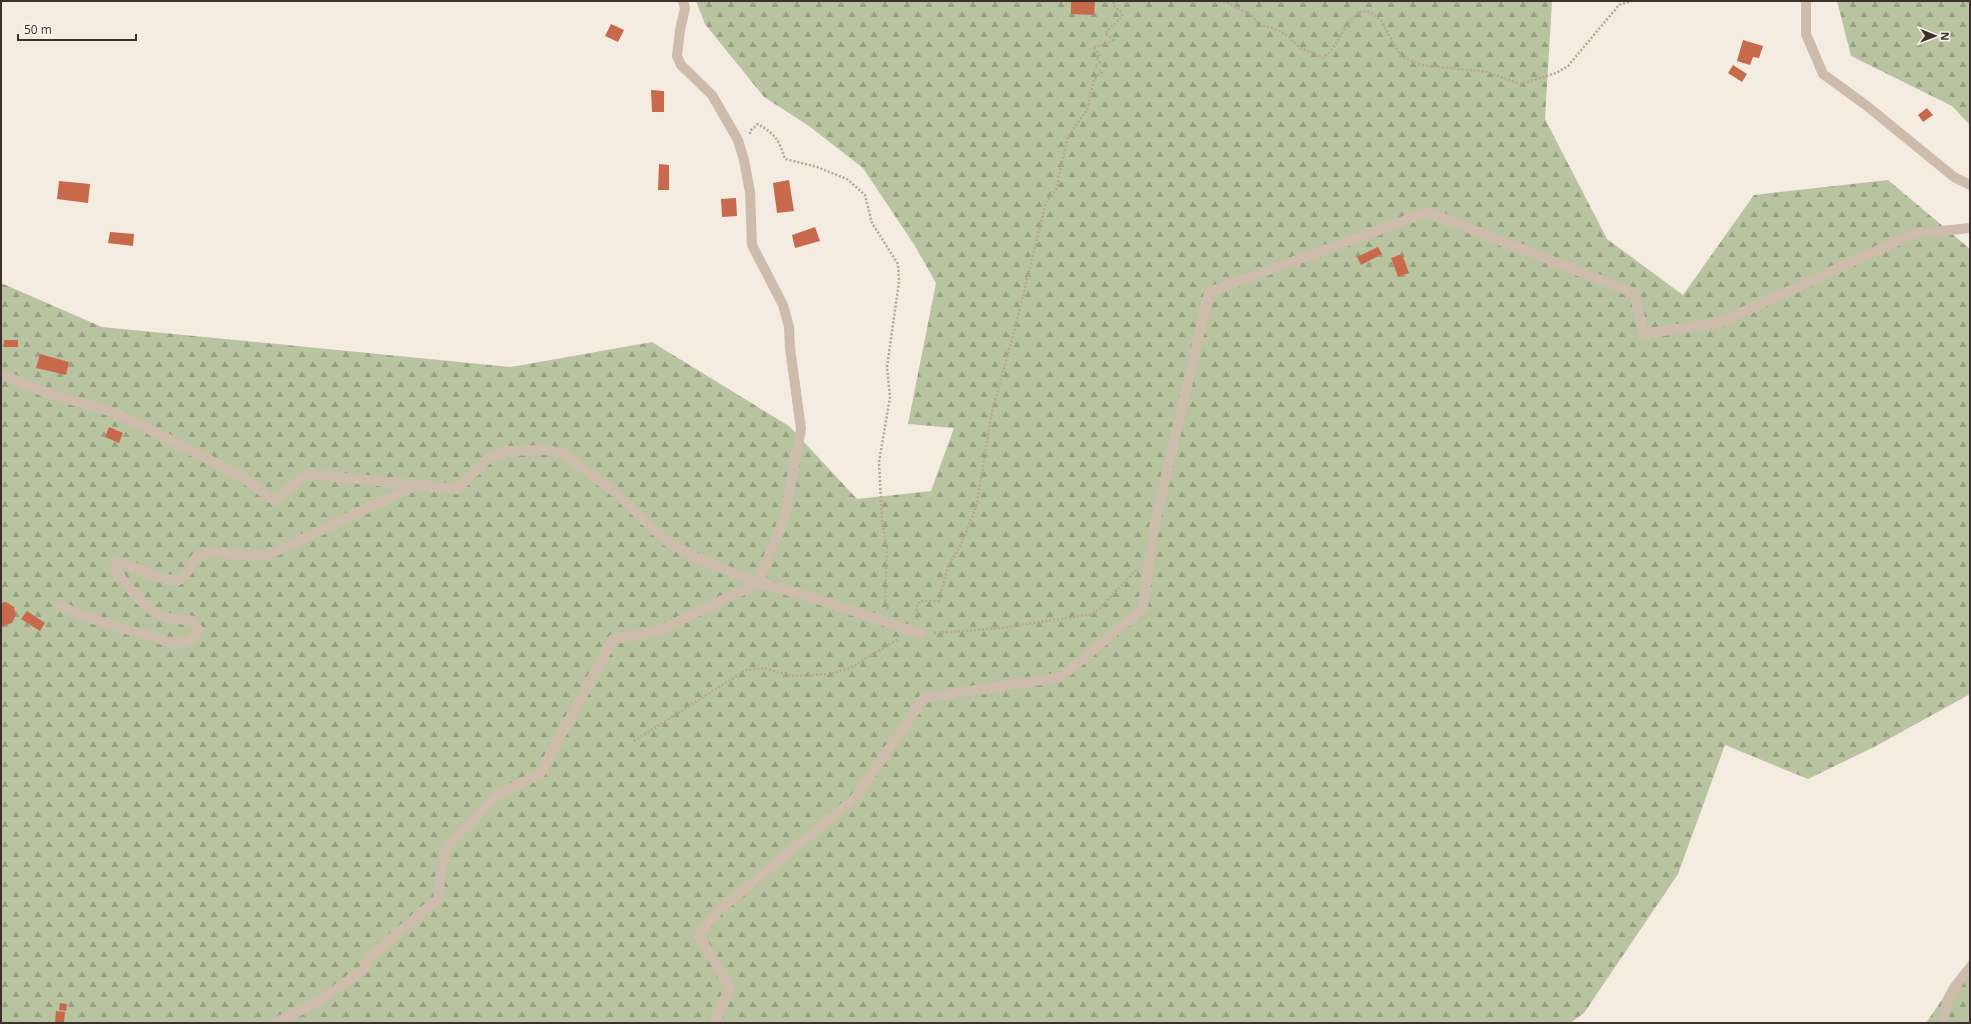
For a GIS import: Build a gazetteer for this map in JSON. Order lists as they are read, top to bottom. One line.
{"scale_bar":"50 m","north":"right"}
